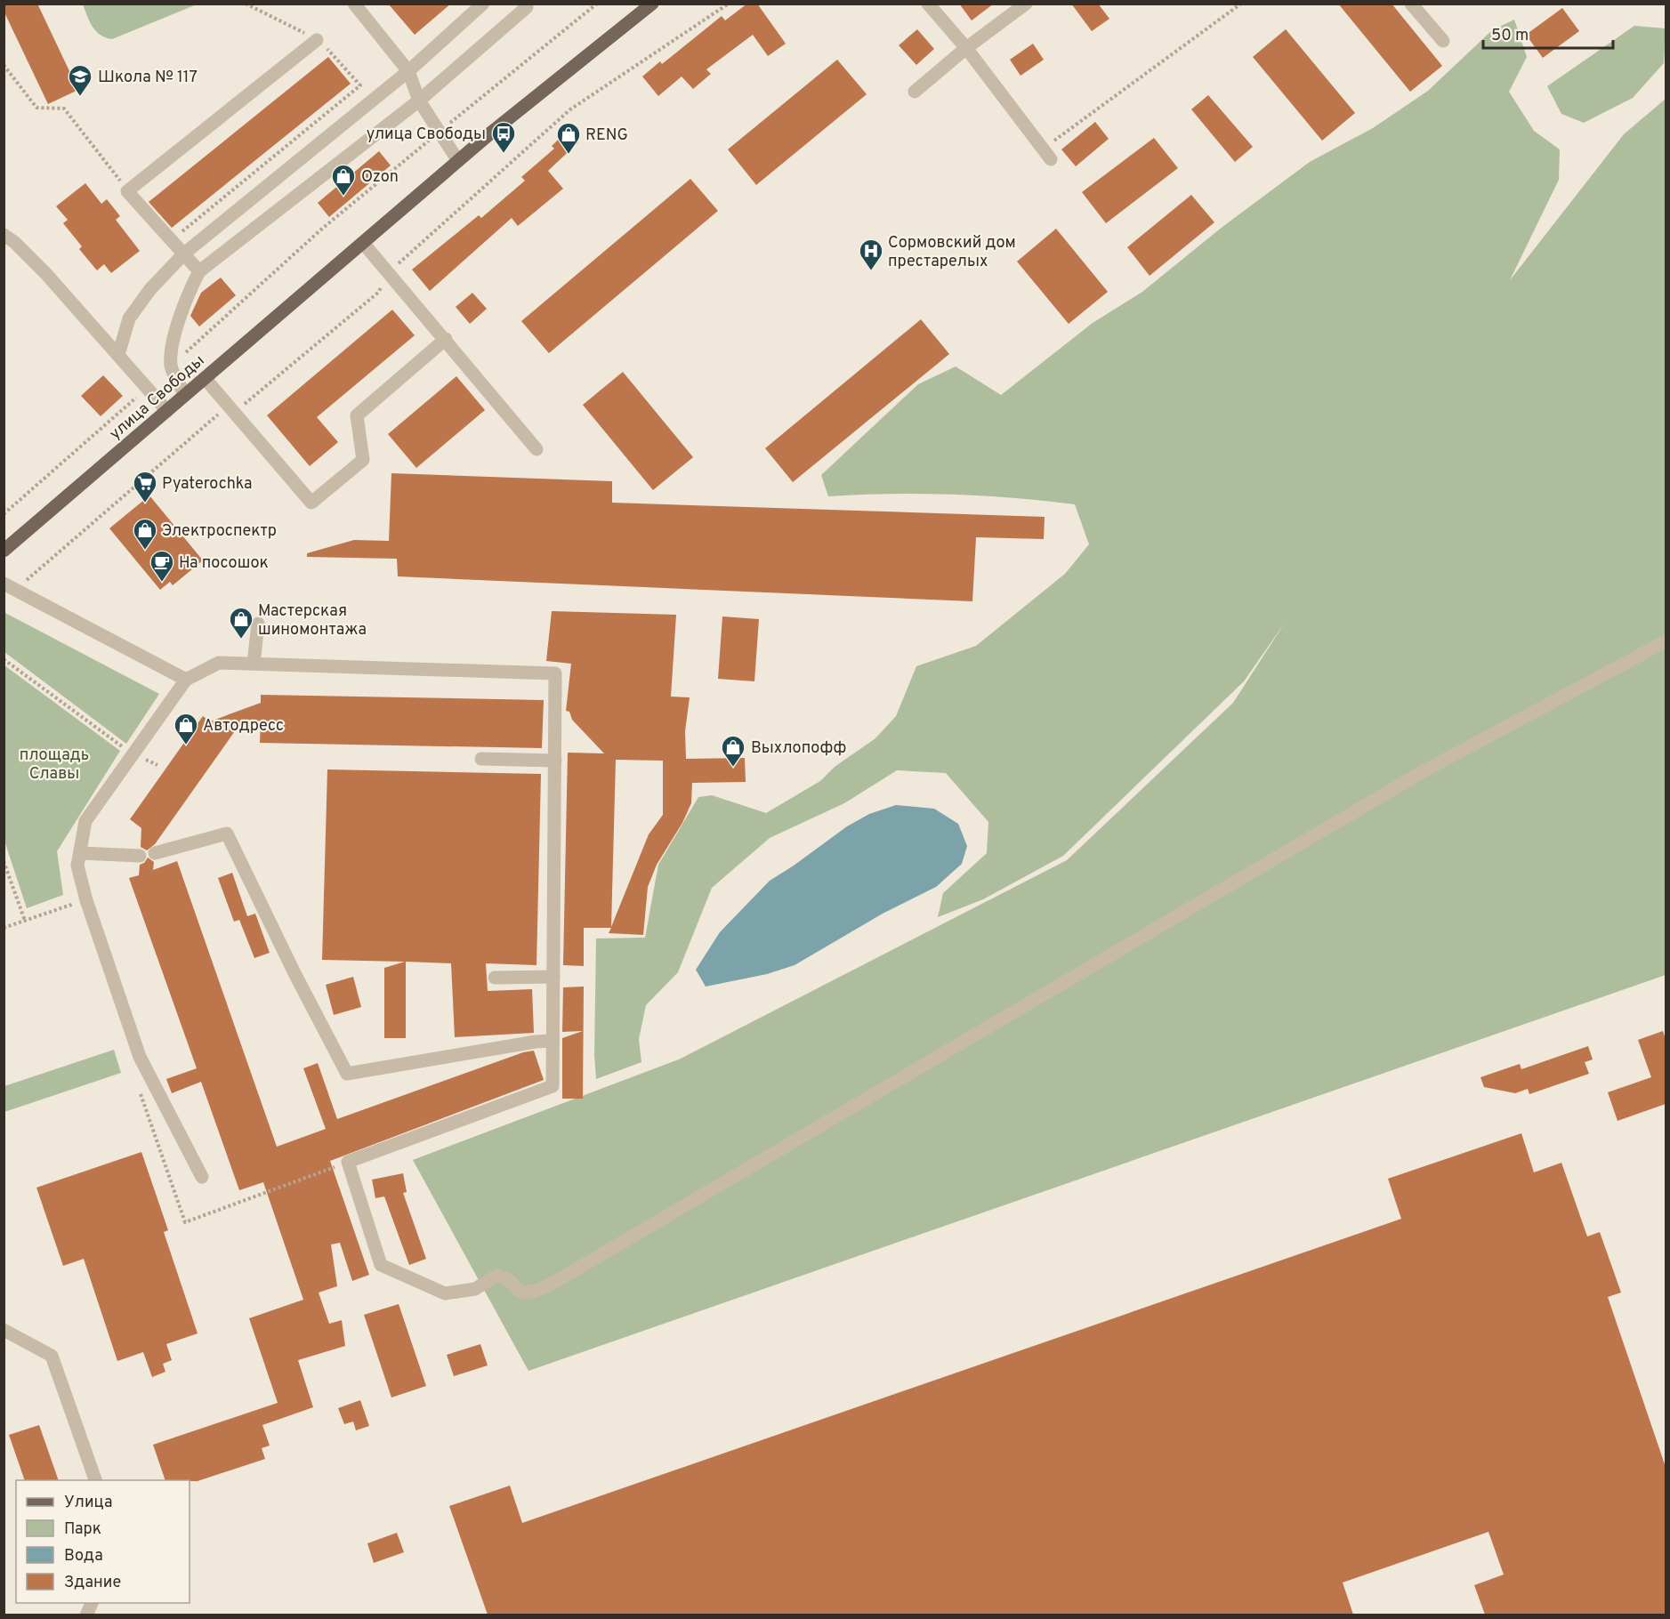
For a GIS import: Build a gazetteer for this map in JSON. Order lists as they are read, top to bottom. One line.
{"streets":{"main road":["улица Свободы"]},"parks":["площадь Славы"],"places":{"school or university":["Школа № 117"],"bus stop":["улица Свободы"],"shop":["RENG","Ozon","Электроспектр","Мастерская шиномонтажа","Автодресс","Выхлопофф"],"hospital":["Сормовский дом престарелых"],"supermarket":["Pyaterochka"],"cafe":["На посошок"]},"legend":["Улица","Парк","Вода","Здание"],"scale_bar":"50 m"}
